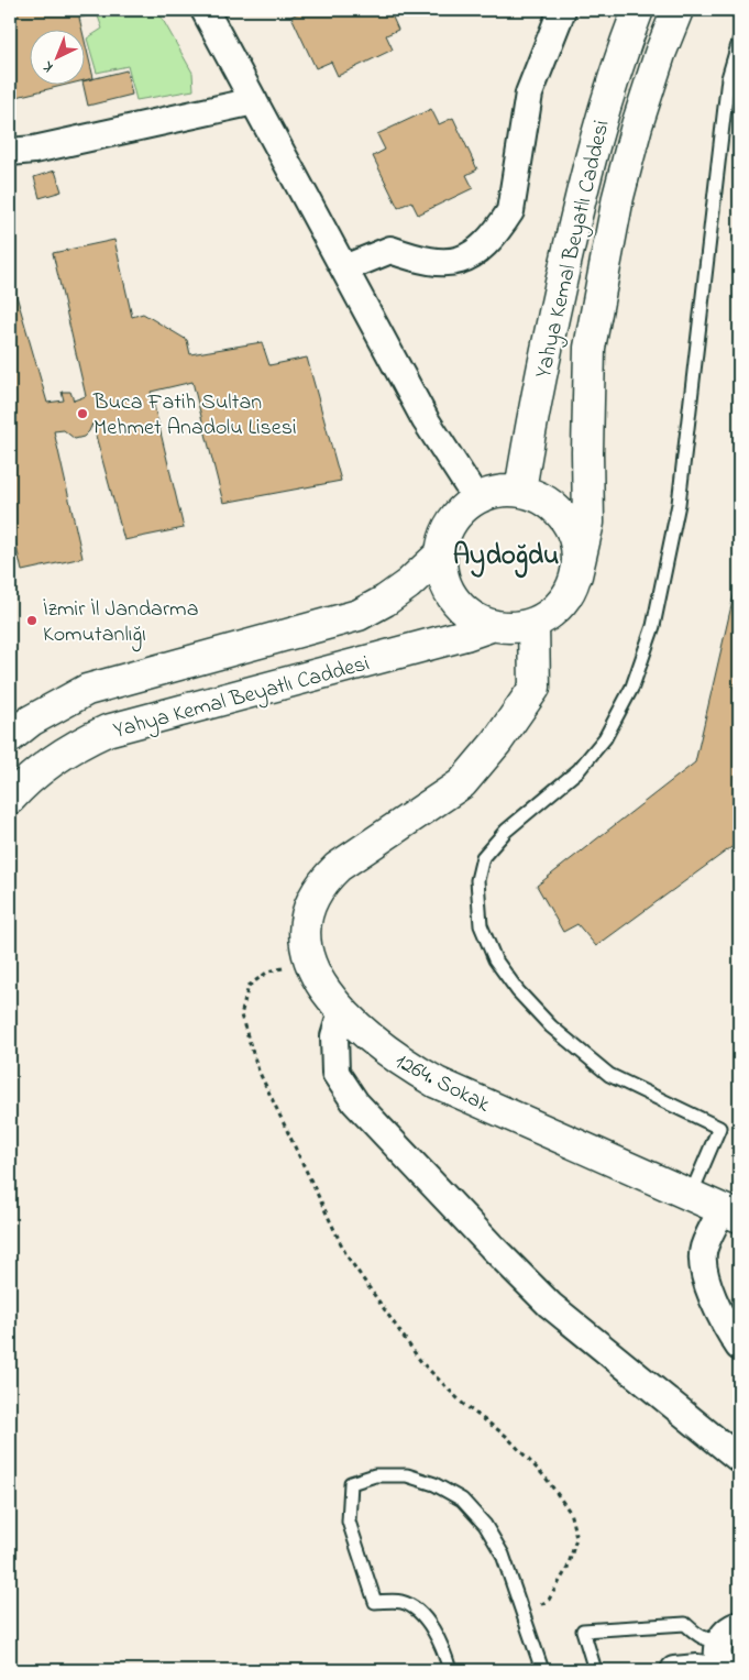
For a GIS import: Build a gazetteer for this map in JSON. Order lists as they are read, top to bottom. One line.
{"streets":{"main road":["Yahya Kemal Beyatlı Caddesi","1264. Sokak"]},"crossings":[["Yahya Kemal Beyatlı Caddesi","1264. Sokak"]],"districts":["Aydoğdu"],"places":["Buca Fatih Sultan Mehmet Anadolu Lisesi","İzmir İl Jandarma Komutanlığı"],"north":"bottom left"}
